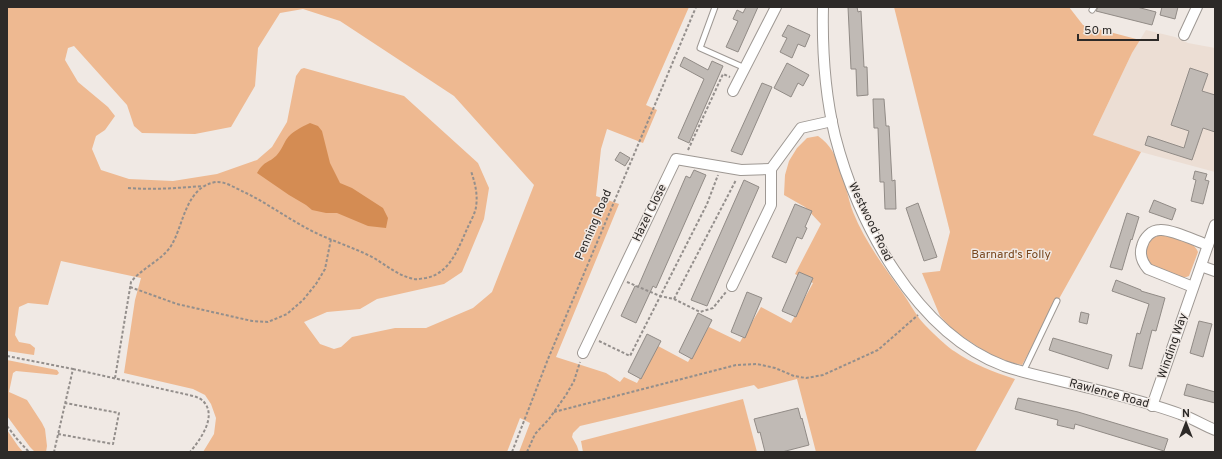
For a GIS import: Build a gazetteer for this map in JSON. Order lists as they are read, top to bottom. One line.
{"streets":{"street":["Hazel Close","Westwood Road","Winding Way","Rawlence Road"],"path":["Penning Road"]},"crossings":[["Westwood Road","Rawlence Road"],["Winding Way","Rawlence Road"]],"parks":["Barnard's Folly"],"scale_bar":"50 m","north":"top"}
